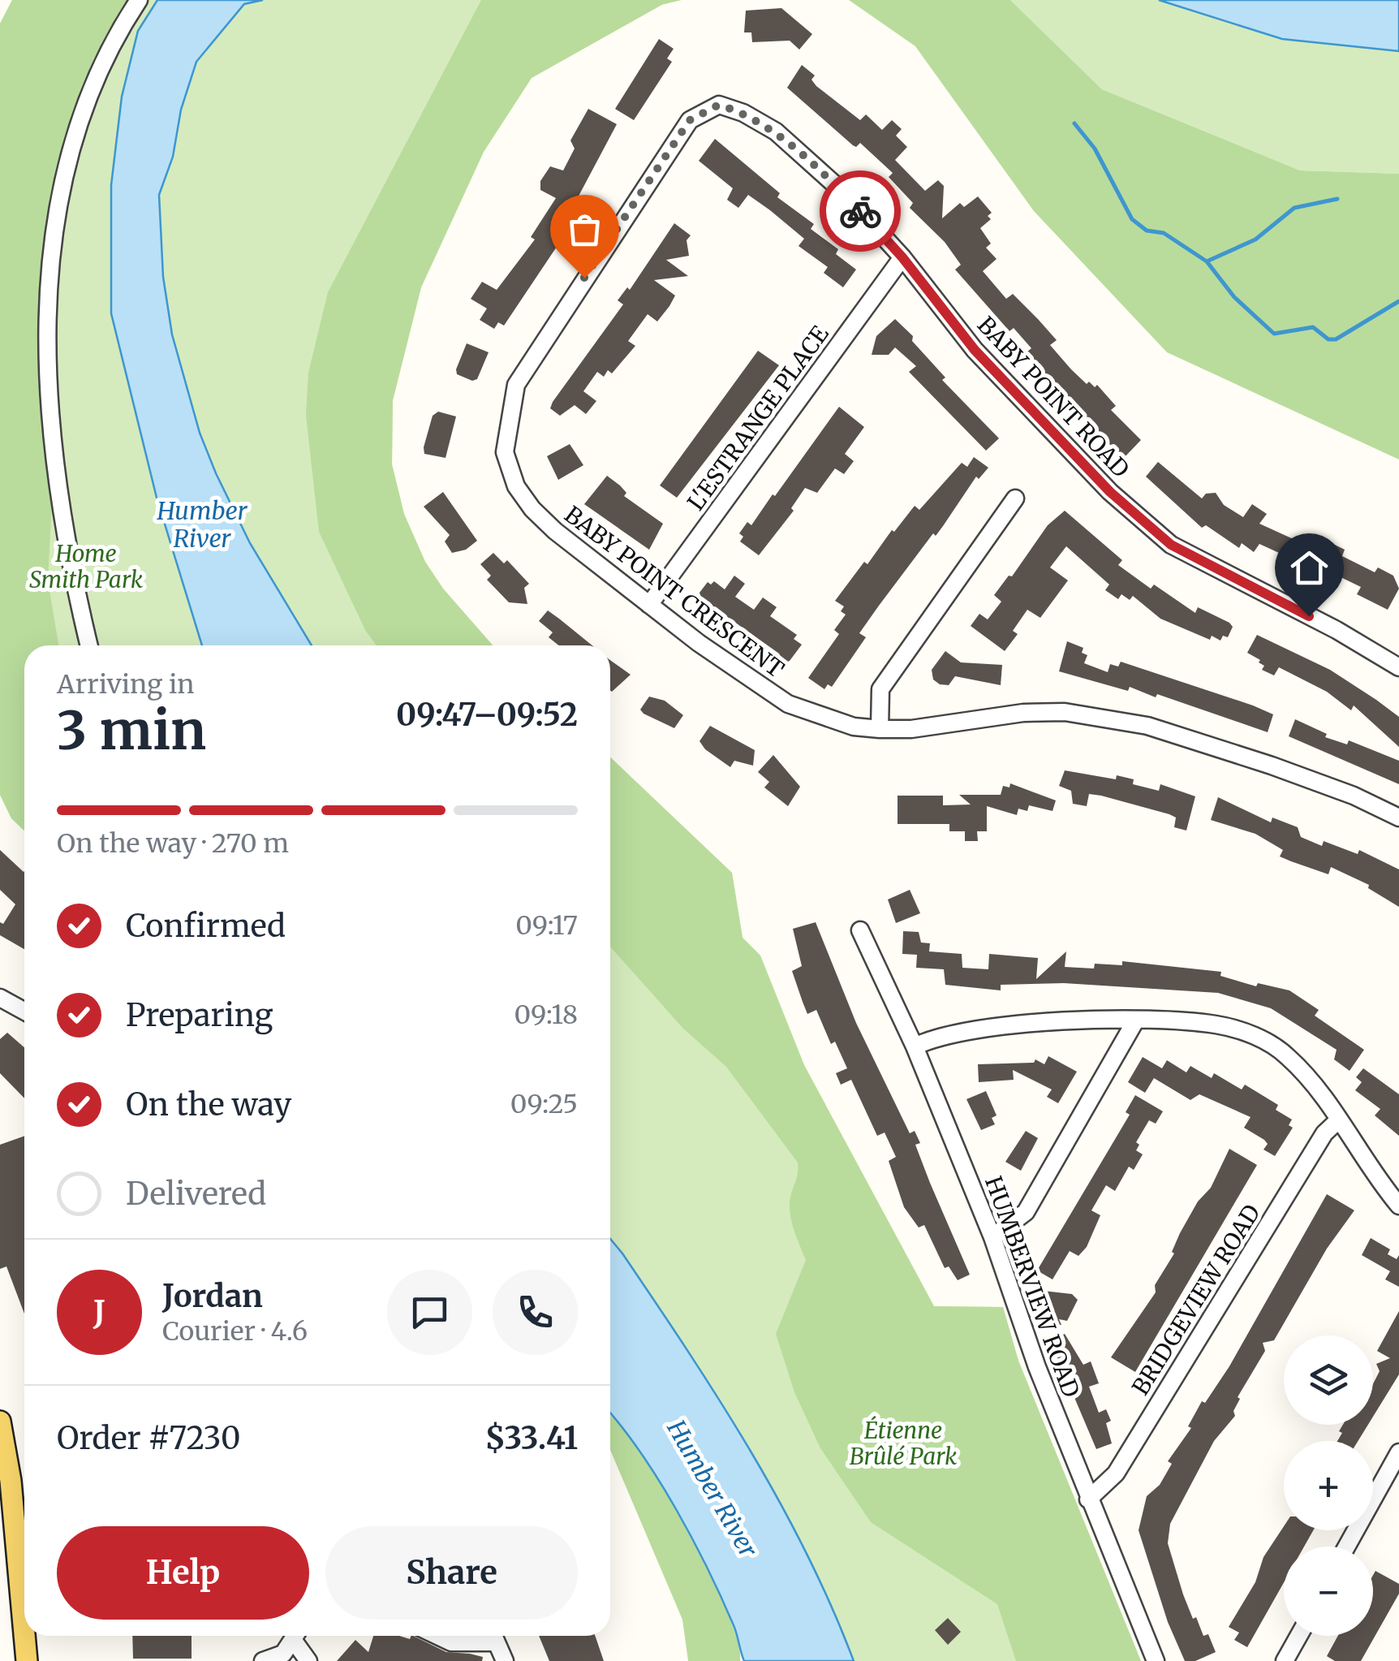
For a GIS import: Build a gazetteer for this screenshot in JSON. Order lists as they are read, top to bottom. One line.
{"streets":{"street":["BABY POINT ROAD","L'ESTRANGE PLACE","BABY POINT CRESCENT","HUMBERVIEW ROAD","BRIDGEVIEW ROAD"]},"crossings":[["BABY POINT ROAD","L'ESTRANGE PLACE"],["BABY POINT ROAD","BABY POINT CRESCENT"],["L'ESTRANGE PLACE","BABY POINT CRESCENT"],["HUMBERVIEW ROAD","BRIDGEVIEW ROAD"]],"water":["Humber River"],"parks":["Home Smith Park","Étienne Brûlé Park"],"page":{"heading":["3 min","Arriving in","09:47–09:52"],"panel":["Jordan","Courier · 4.6","Order #7230","$33.41"],"bar":"On the way · 270 m","list":[["Confirmed","09:17"],["Preparing","09:18"],["On the way","09:25"],"Delivered"],"round":"J","map_buttons":["+","−"],"buttons":["Help","Share"]}}
